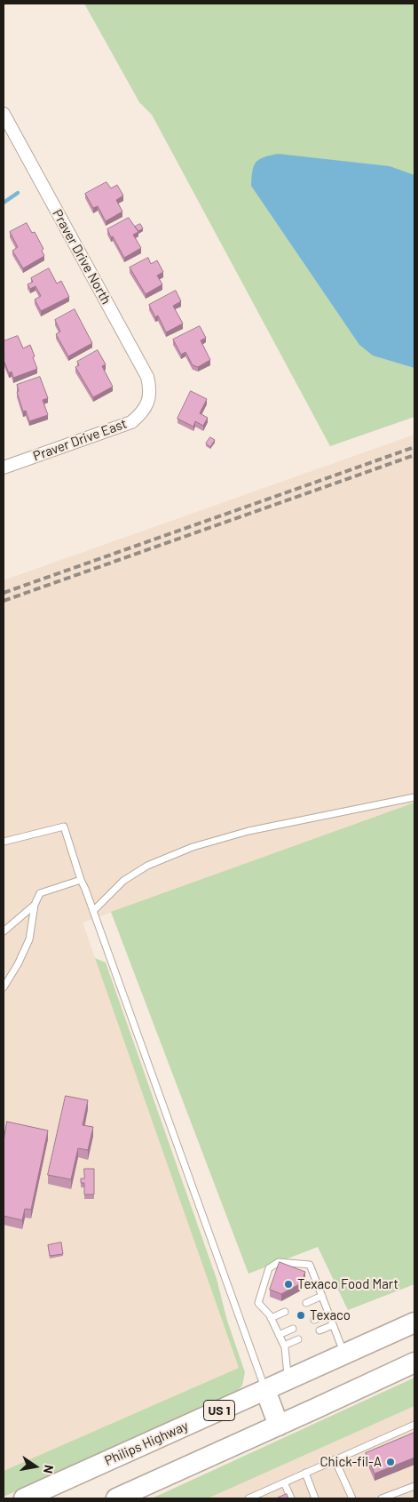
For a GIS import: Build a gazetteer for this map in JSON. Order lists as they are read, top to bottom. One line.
{"streets":{"main road":["US 1","Philips Highway"],"street":["Praver Drive North","Praver Drive East"]},"crossings":[["Praver Drive North","Praver Drive East"]],"places":["Texaco Food Mart","Texaco","Chick-fil-A"],"north":"right"}
